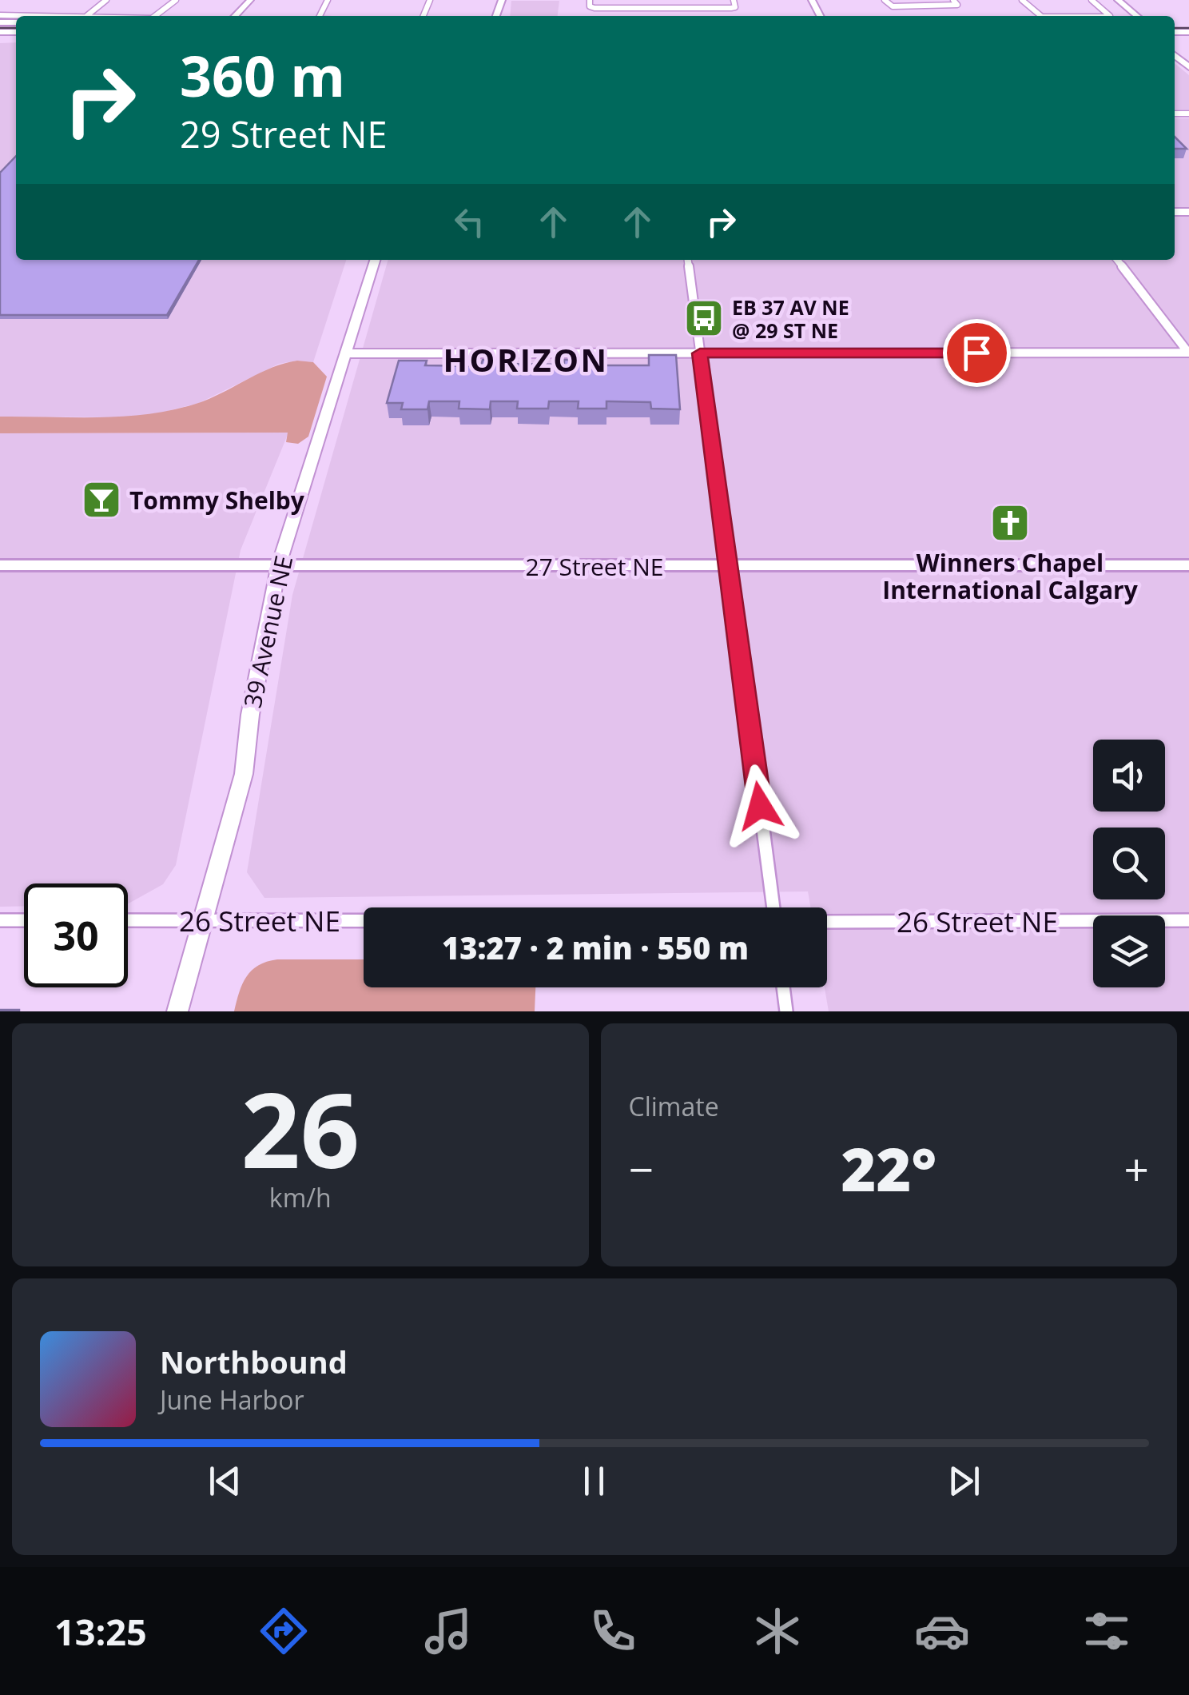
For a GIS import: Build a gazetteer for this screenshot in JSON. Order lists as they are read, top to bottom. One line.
{"streets":{"street":["27 Street NE","39 Avenue NE","26 Street NE"]},"crossings":[["27 Street NE","39 Avenue NE"],["39 Avenue NE","26 Street NE"]],"districts":["HORIZON"],"places":{"bus stop":["EB 37 AV NE @ 29 ST NE"],"bar":["Tommy Shelby"],"church":["Winners Chapel International Calgary"]},"page":{"turn":["360 m","29 Street NE"],"limit":"30","trip":"13:27 · 2 min · 550 m","tile":[["26","km/h"],"Climate"],"heat":["−","22°","+"],"song":["Northbound","June Harbor"],"tabs":"13:25"}}
